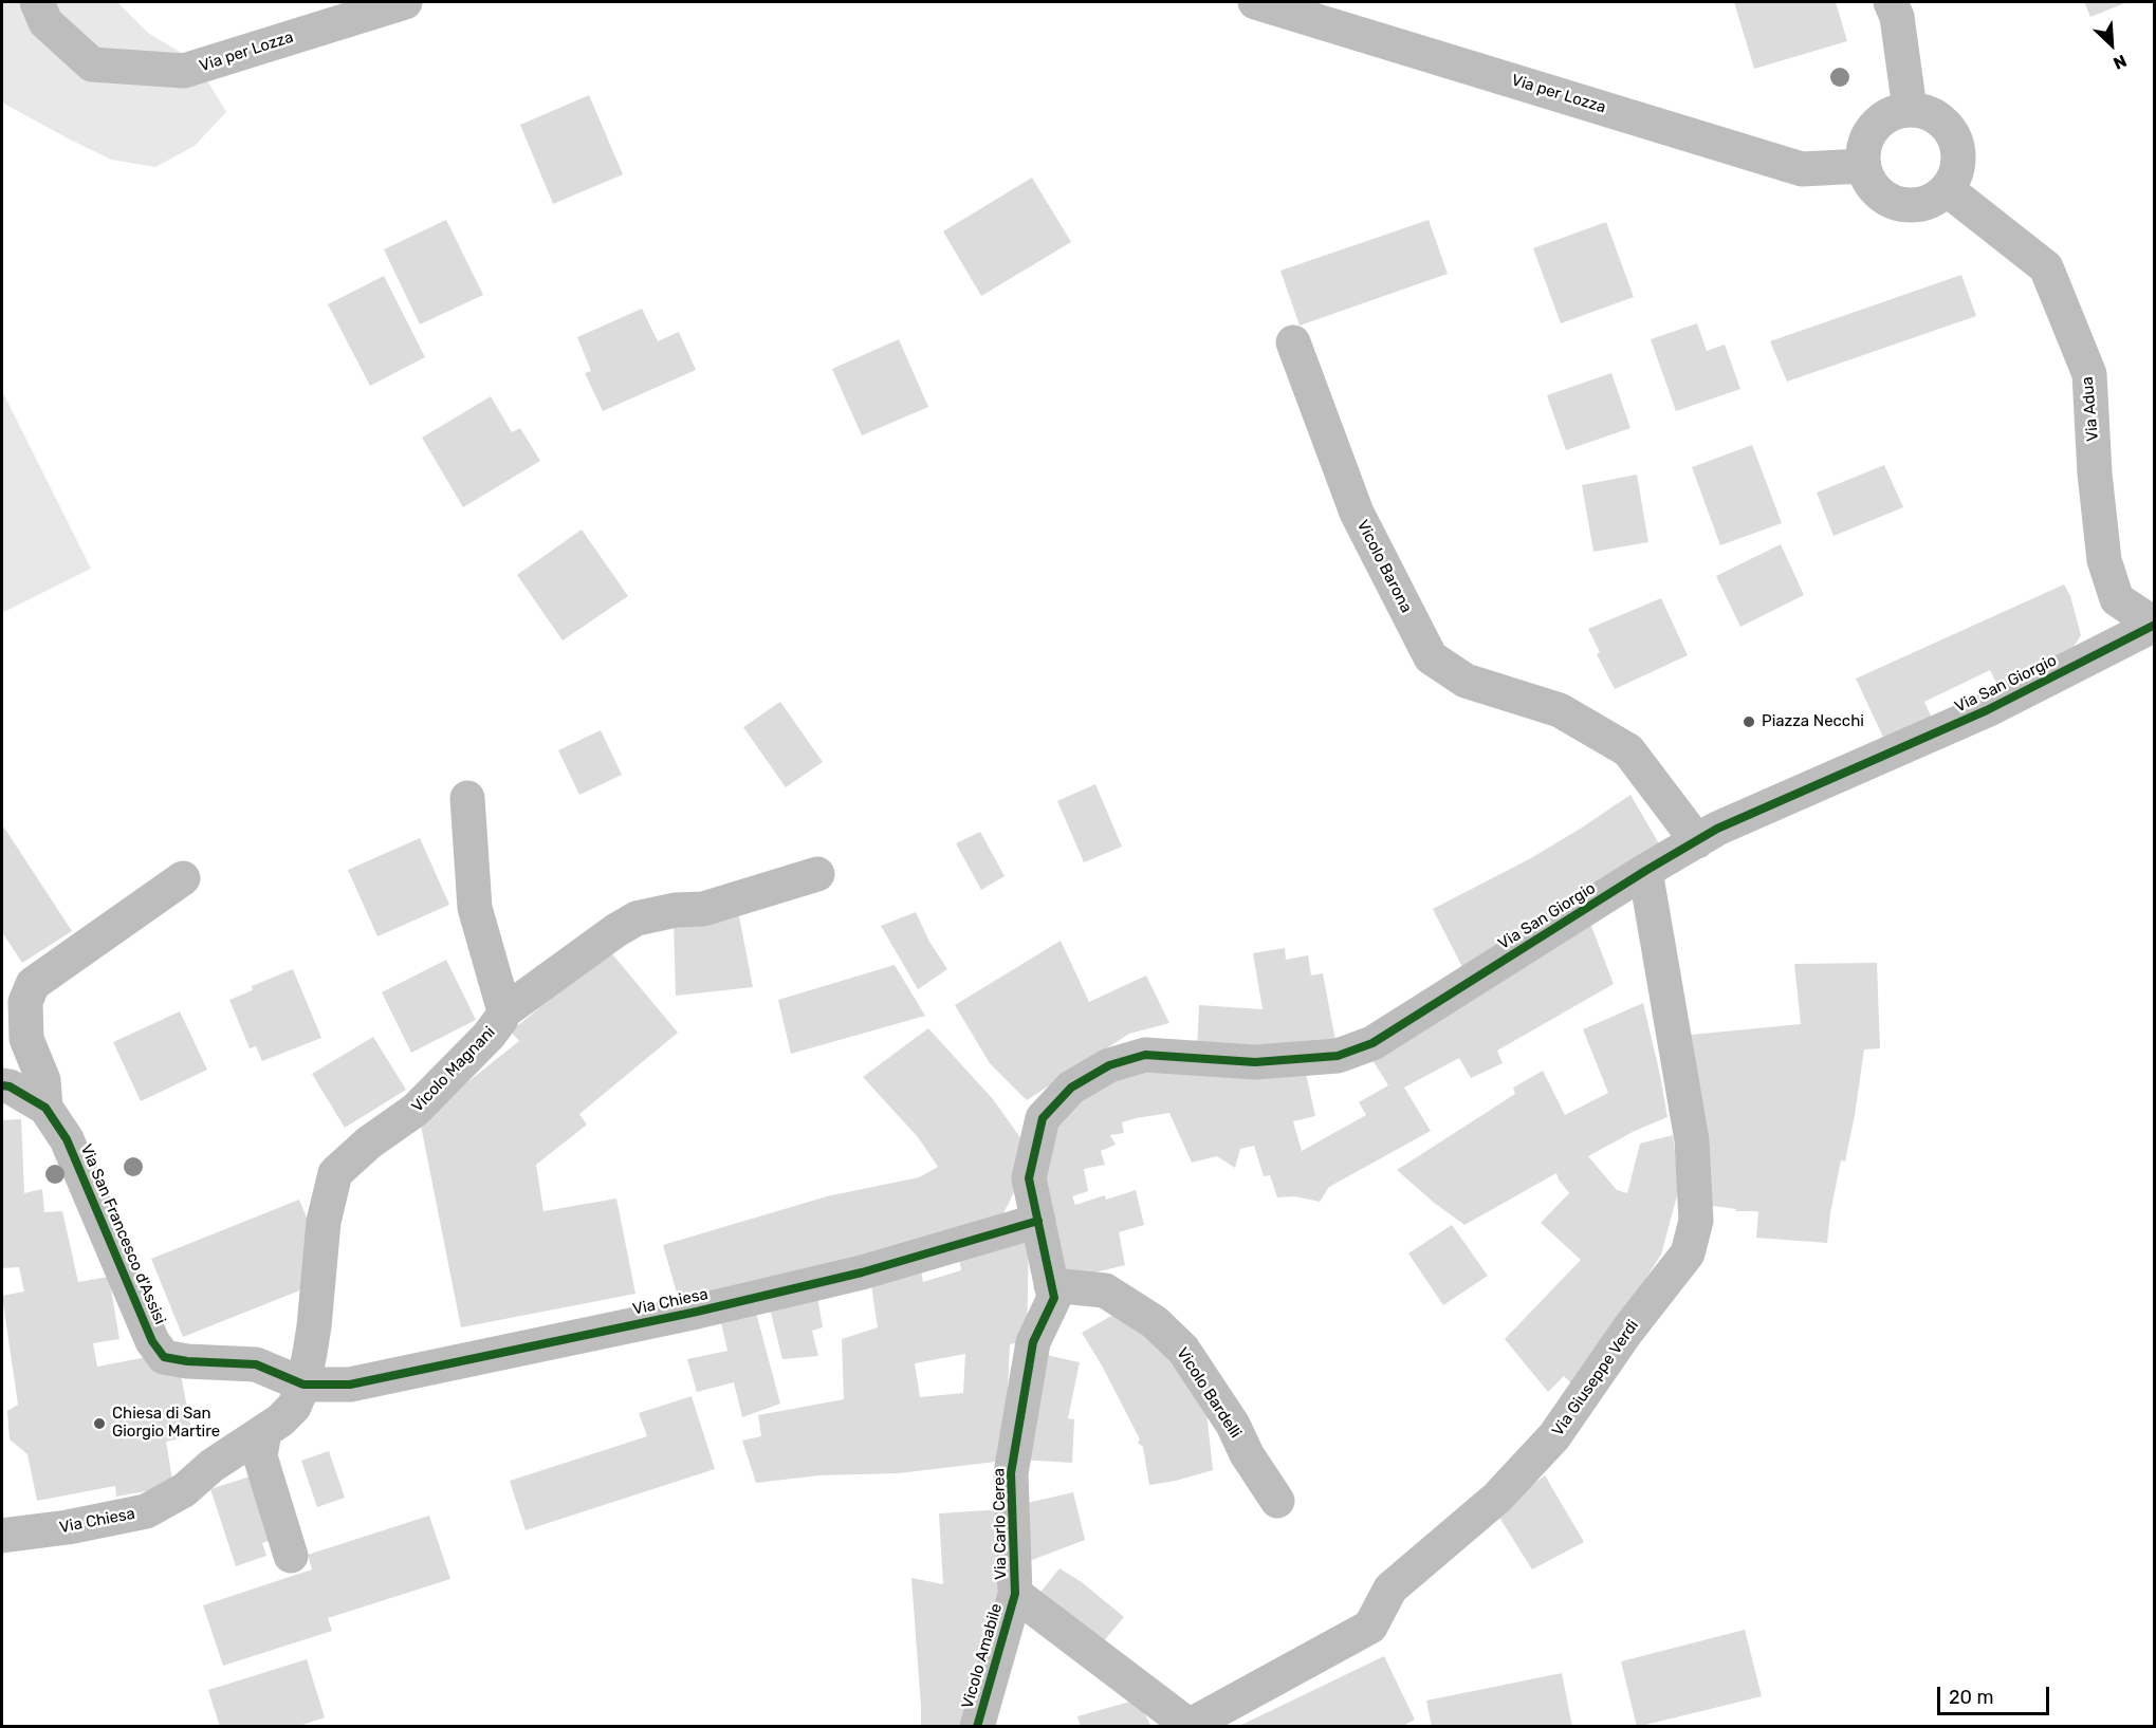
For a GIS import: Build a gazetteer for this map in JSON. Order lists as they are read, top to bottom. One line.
{"streets":{"street":["Via per Lozza","Via Adua","Vicolo Barona","Via San Giorgio","Vicolo Magnani","Via San Francesco d'Assisi","Via Chiesa","Via Giuseppe Verdi","Vicolo Bardelli","Via Carlo Cerea","Vicolo Amabile"]},"crossings":[["Via per Lozza","Via Adua"],["Via Adua","Via San Giorgio"],["Vicolo Barona","Via San Giorgio"],["Via San Giorgio","Via Chiesa"],["Via San Giorgio","Via Giuseppe Verdi"],["Via San Giorgio","Vicolo Bardelli"],["Via San Giorgio","Via Carlo Cerea"],["Vicolo Magnani","Via San Francesco d'Assisi"],["Vicolo Magnani","Via Chiesa"],["Via San Francesco d'Assisi","Via Chiesa"],["Via Giuseppe Verdi","Via Carlo Cerea"],["Vicolo Bardelli","Via Carlo Cerea"],["Via Carlo Cerea","Vicolo Amabile"]],"places":["Piazza Necchi","Chiesa di San Giorgio Martire"],"scale_bar":"20 m","north":"bottom right"}
